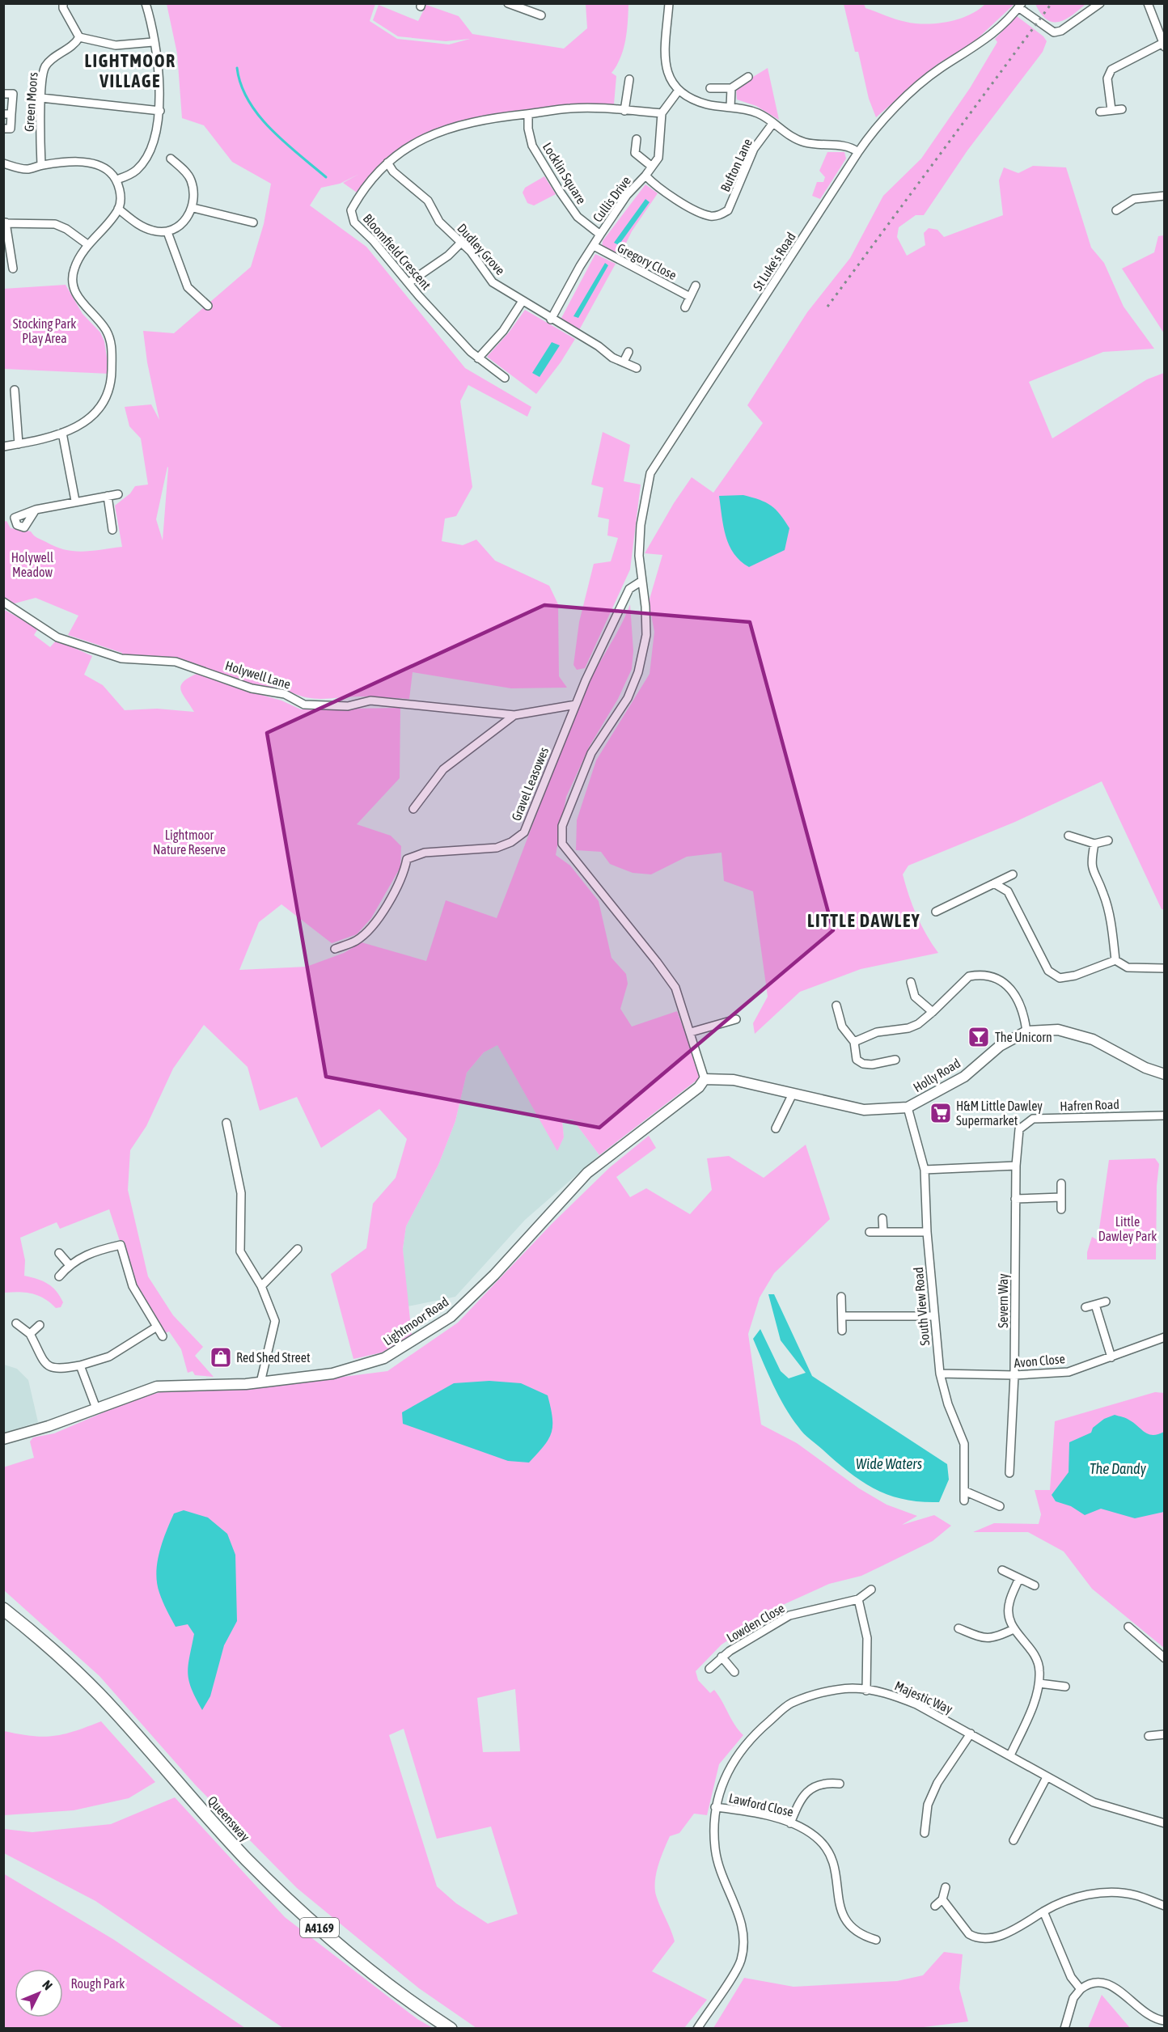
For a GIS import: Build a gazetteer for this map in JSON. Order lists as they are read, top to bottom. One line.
{"streets":{"main road":["Queensway","A4169"],"street":["Green Moors","Bufton Lane","Locklin Square","Cullis Drive","Dudley Grove","Bloomfield Crescent","Gregory Close","St Luke's Road","Holywell Lane","Gravel Leasowes","Holly Road","Hafren Road","Severn Way","South View Road","Lightmoor Road","Avon Close","Lowden Close","Majestic Way","Lawford Close"]},"crossings":[["Bufton Lane","Cullis Drive"],["Locklin Square","Cullis Drive"],["Locklin Square","Bloomfield Crescent"],["Cullis Drive","Dudley Grove"],["Cullis Drive","Bloomfield Crescent"],["Cullis Drive","Gregory Close"],["Dudley Grove","Bloomfield Crescent"],["St Luke's Road","Gravel Leasowes"],["St Luke's Road","Holly Road"],["St Luke's Road","Lightmoor Road"],["Holywell Lane","Gravel Leasowes"],["Holly Road","South View Road"],["Holly Road","Lightmoor Road"],["Hafren Road","Severn Way"],["Severn Way","Avon Close"],["South View Road","Avon Close"],["Majestic Way","Lawford Close"]],"districts":["LIGHTMOOR VILLAGE","LITTLE DAWLEY"],"water":["Wide Waters","The Dandy"],"parks":["Stocking Park Play Area","Holywell Meadow","Lightmoor Nature Reserve","Little Dawley Park","Rough Park"],"places":{"bar":["The Unicorn"],"supermarket":["H&M Little Dawley Supermarket"],"shop":["Red Shed Street"]},"north":"top right"}
